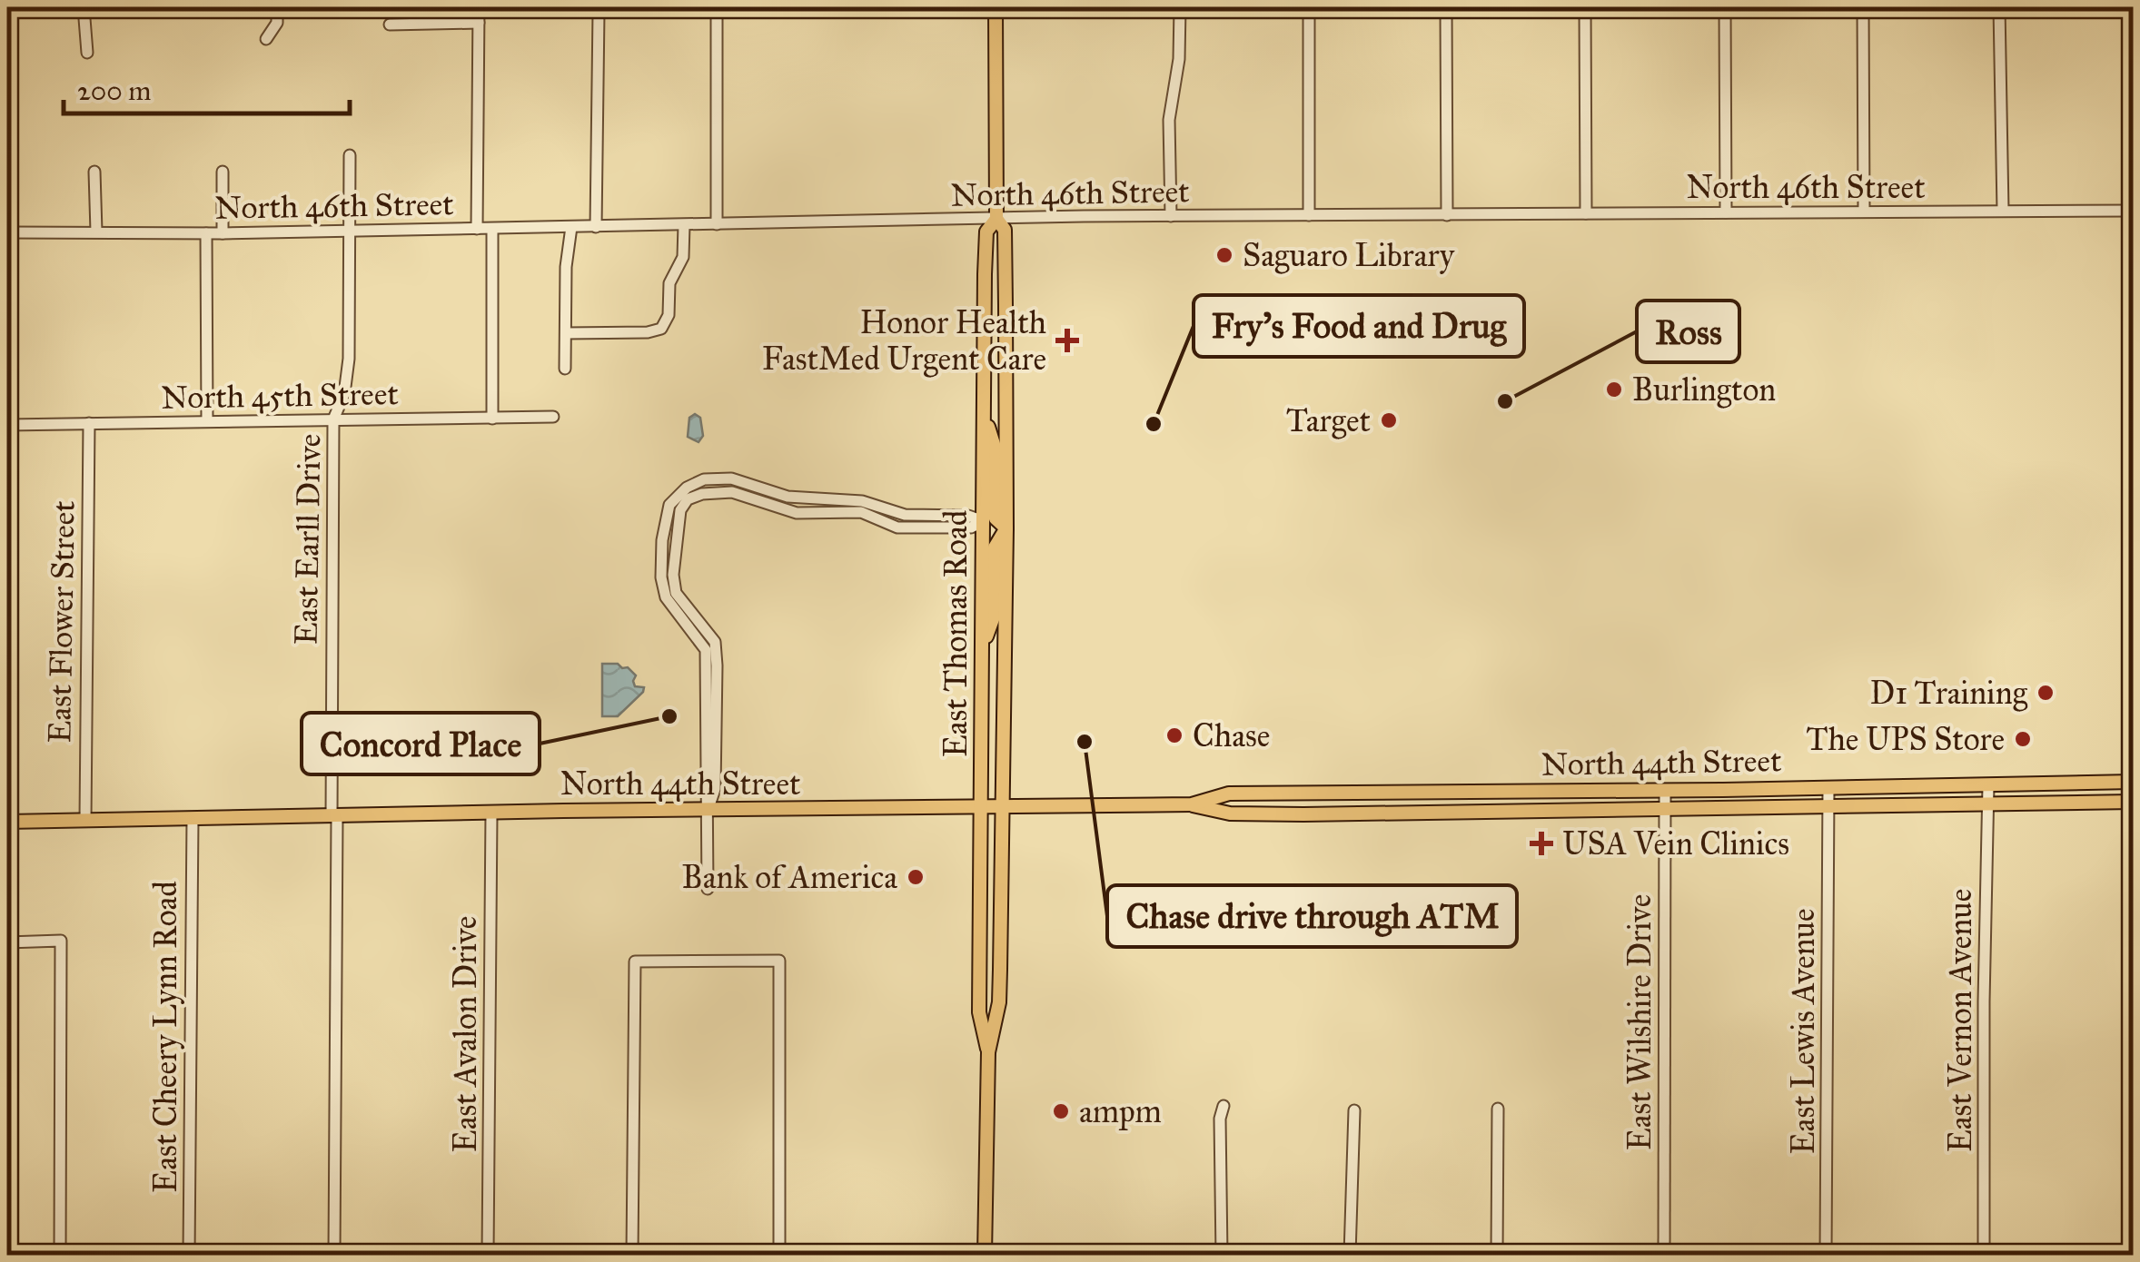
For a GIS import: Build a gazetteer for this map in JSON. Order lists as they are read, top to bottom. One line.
{"streets":{"main road":["East Thomas Road","North 44th Street"],"street":["North 46th Street","North 45th Street","East Earll Drive","East Flower Street","East Vernon Avenue","East Wilshire Drive","East Lewis Avenue","East Avalon Drive","East Cheery Lynn Road"]},"crossings":[["North 46th Street","East Earll Drive"],["North 46th Street","East Thomas Road"],["North 45th Street","East Earll Drive"],["North 45th Street","East Flower Street"],["East Earll Drive","North 44th Street"],["East Flower Street","North 44th Street"],["East Thomas Road","North 44th Street"],["North 44th Street","East Vernon Avenue"],["North 44th Street","East Wilshire Drive"],["North 44th Street","East Lewis Avenue"],["North 44th Street","East Avalon Drive"],["North 44th Street","East Cheery Lynn Road"]],"places":{"other":["Saguaro Library","Burlington","Ross","Target","Fry's Food and Drug","D1 Training","Concord Place","Chase","The UPS Store","Chase drive through ATM","Bank of America","ampm"],"health":["Honor Health FastMed Urgent Care","USA Vein Clinics"]},"scale_bar":"200 m"}
